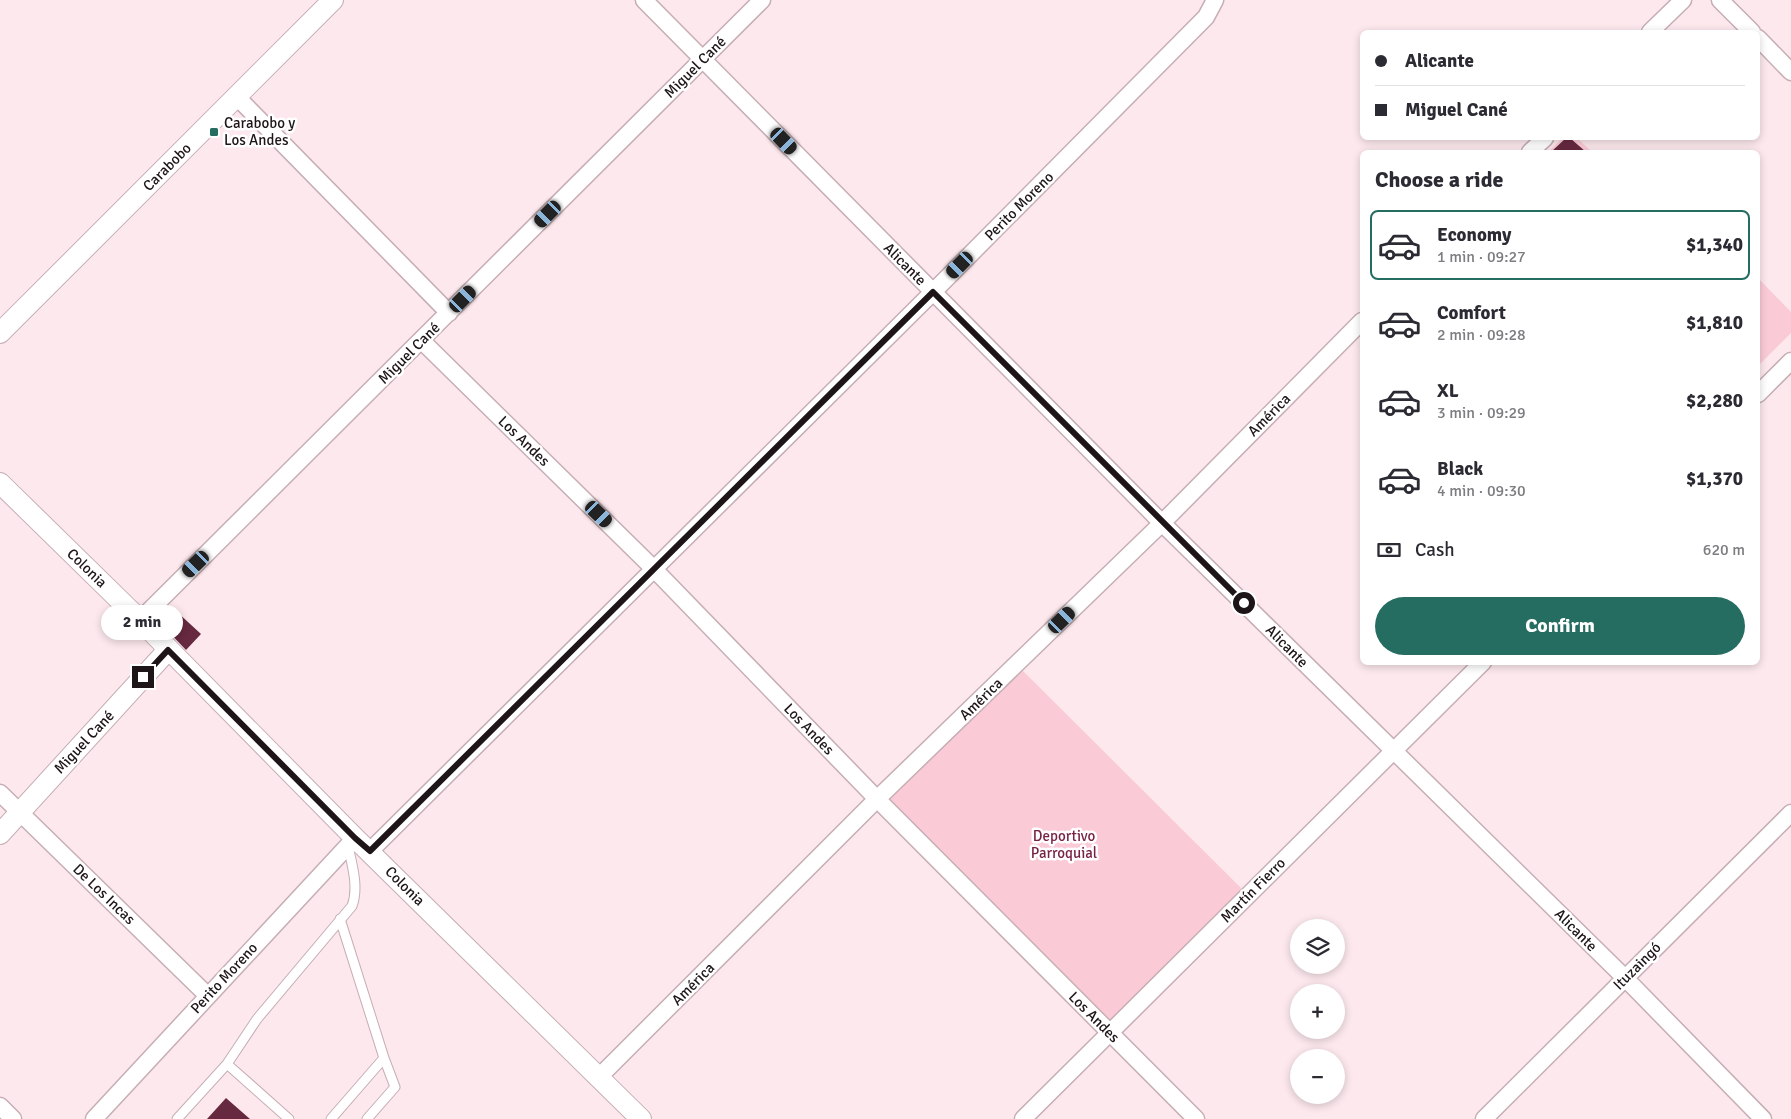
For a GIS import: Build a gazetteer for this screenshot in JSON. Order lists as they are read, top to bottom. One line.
{"streets":{"street":["Miguel Cané","Carabobo","Perito Moreno","Alicante","América","Los Andes","Colonia","Martín Fierro","De Los Incas","Ituzaingó"]},"crossings":[["Miguel Cané","Alicante"],["Miguel Cané","Los Andes"],["Miguel Cané","Colonia"],["Miguel Cané","De Los Incas"],["Perito Moreno","Alicante"],["Perito Moreno","Los Andes"],["Perito Moreno","Colonia"],["Perito Moreno","De Los Incas"],["Alicante","América"],["Alicante","Martín Fierro"],["Alicante","Ituzaingó"],["América","Los Andes"],["América","Colonia"],["Los Andes","Martín Fierro"]],"parks":["Deportivo Parroquial"],"places":{"transit":["Carabobo y Los Andes"]},"page":{"banner":["Alicante","Miguel Cané"],"heading":"Choose a ride","list":[{"name":"Economy","note":"1 min · 09:27","value":"$1,340"},{"name":"Comfort","note":"2 min · 09:28","value":"$1,810"},{"name":"XL","note":"3 min · 09:29","value":"$2,280"},{"name":"Black","note":"4 min · 09:30","value":"$1,370"}],"pay":["Cash","620 m"],"buttons":"Confirm","bubble":"2 min","map_buttons":["+","−"]}}
